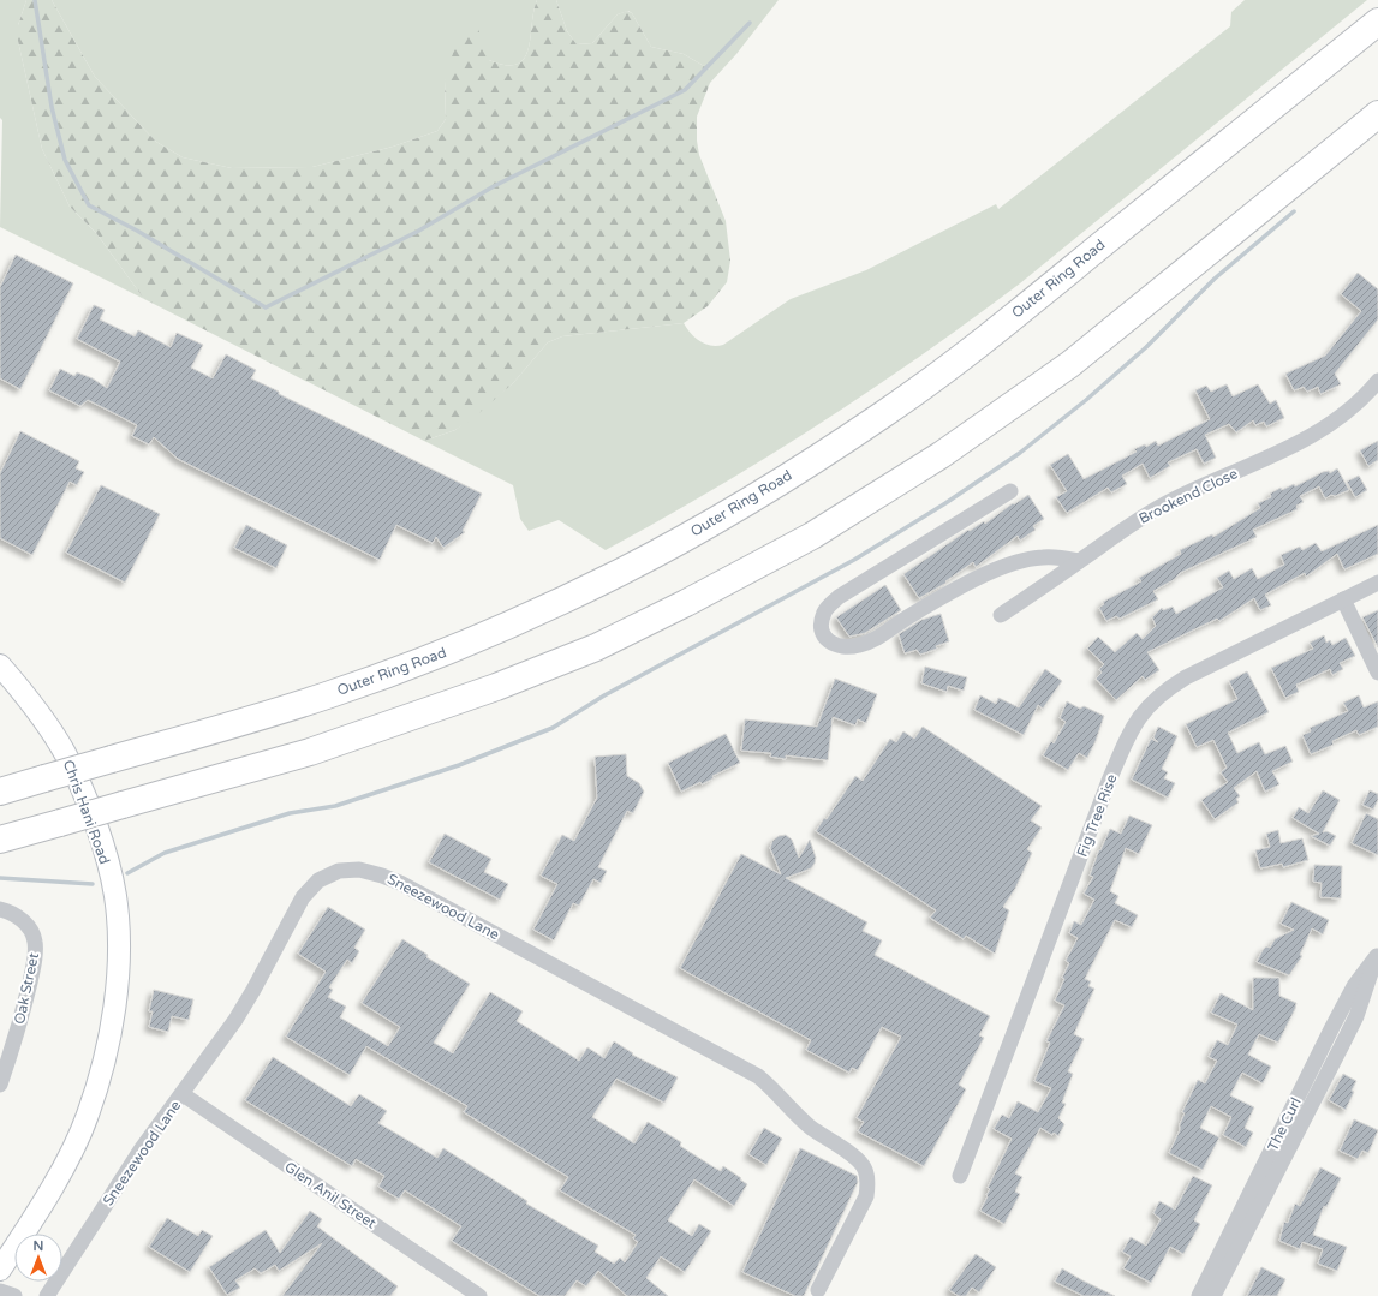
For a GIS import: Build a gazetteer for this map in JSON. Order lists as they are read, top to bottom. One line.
{"streets":{"highway":["Outer Ring Road"],"street":["Brookend Close","Chris Hani Road","Fig Tree Rise","Sneezewood Lane","Oak Street","The Curl","Glen Anil Street"]},"crossings":[["Sneezewood Lane","Glen Anil Street"]],"north":"top"}
